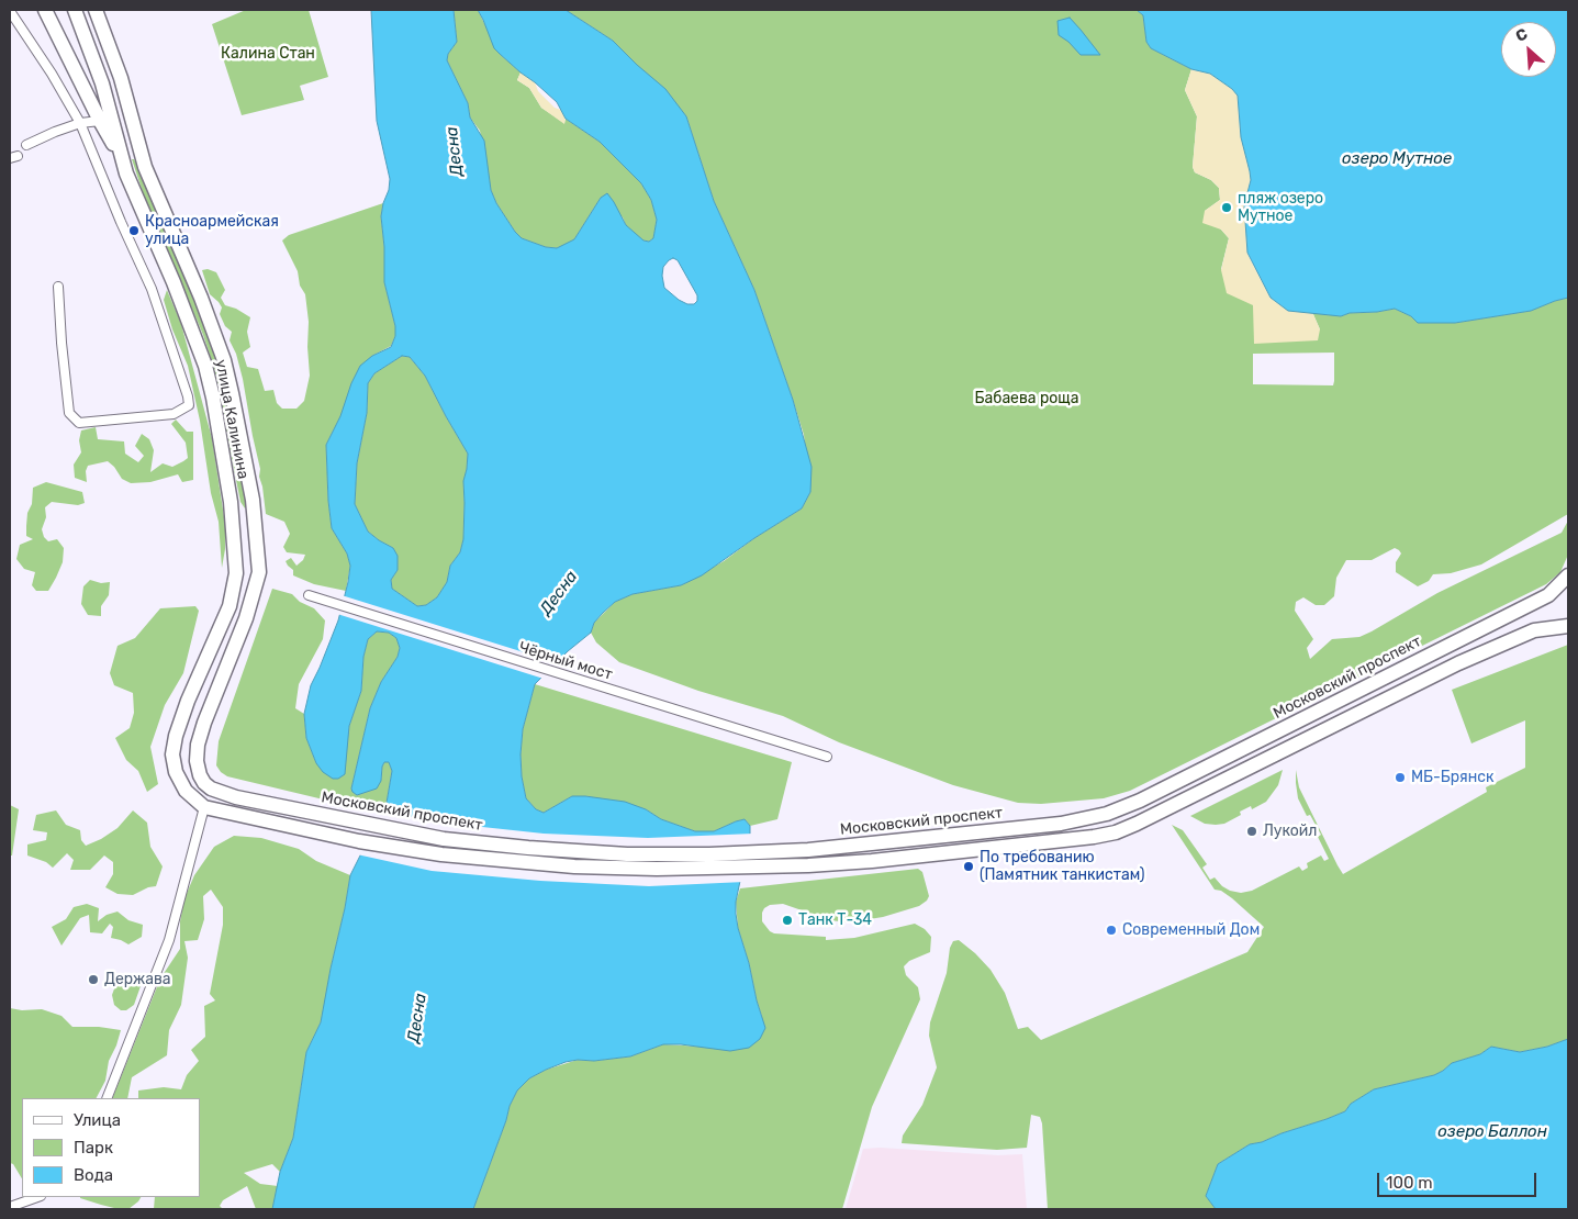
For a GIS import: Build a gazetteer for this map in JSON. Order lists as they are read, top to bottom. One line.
{"streets":{"main road":["улица Калинина","Московский проспект"],"street":["Чёрный мост"]},"crossings":[["улица Калинина","Московский проспект"]],"water":["Десна","озеро Мутное","озеро Баллон"],"parks":["Калина Стан","Бабаева роща"],"places":["пляж озеро Мутное","Красноармейская улица","МБ-Брянск","Лукойл","По требованию (Памятник танкистам)","Танк Т-34","Современный Дом","Держава"],"legend":["Улица","Парк","Вода"],"scale_bar":"100 m","north":"top left"}
